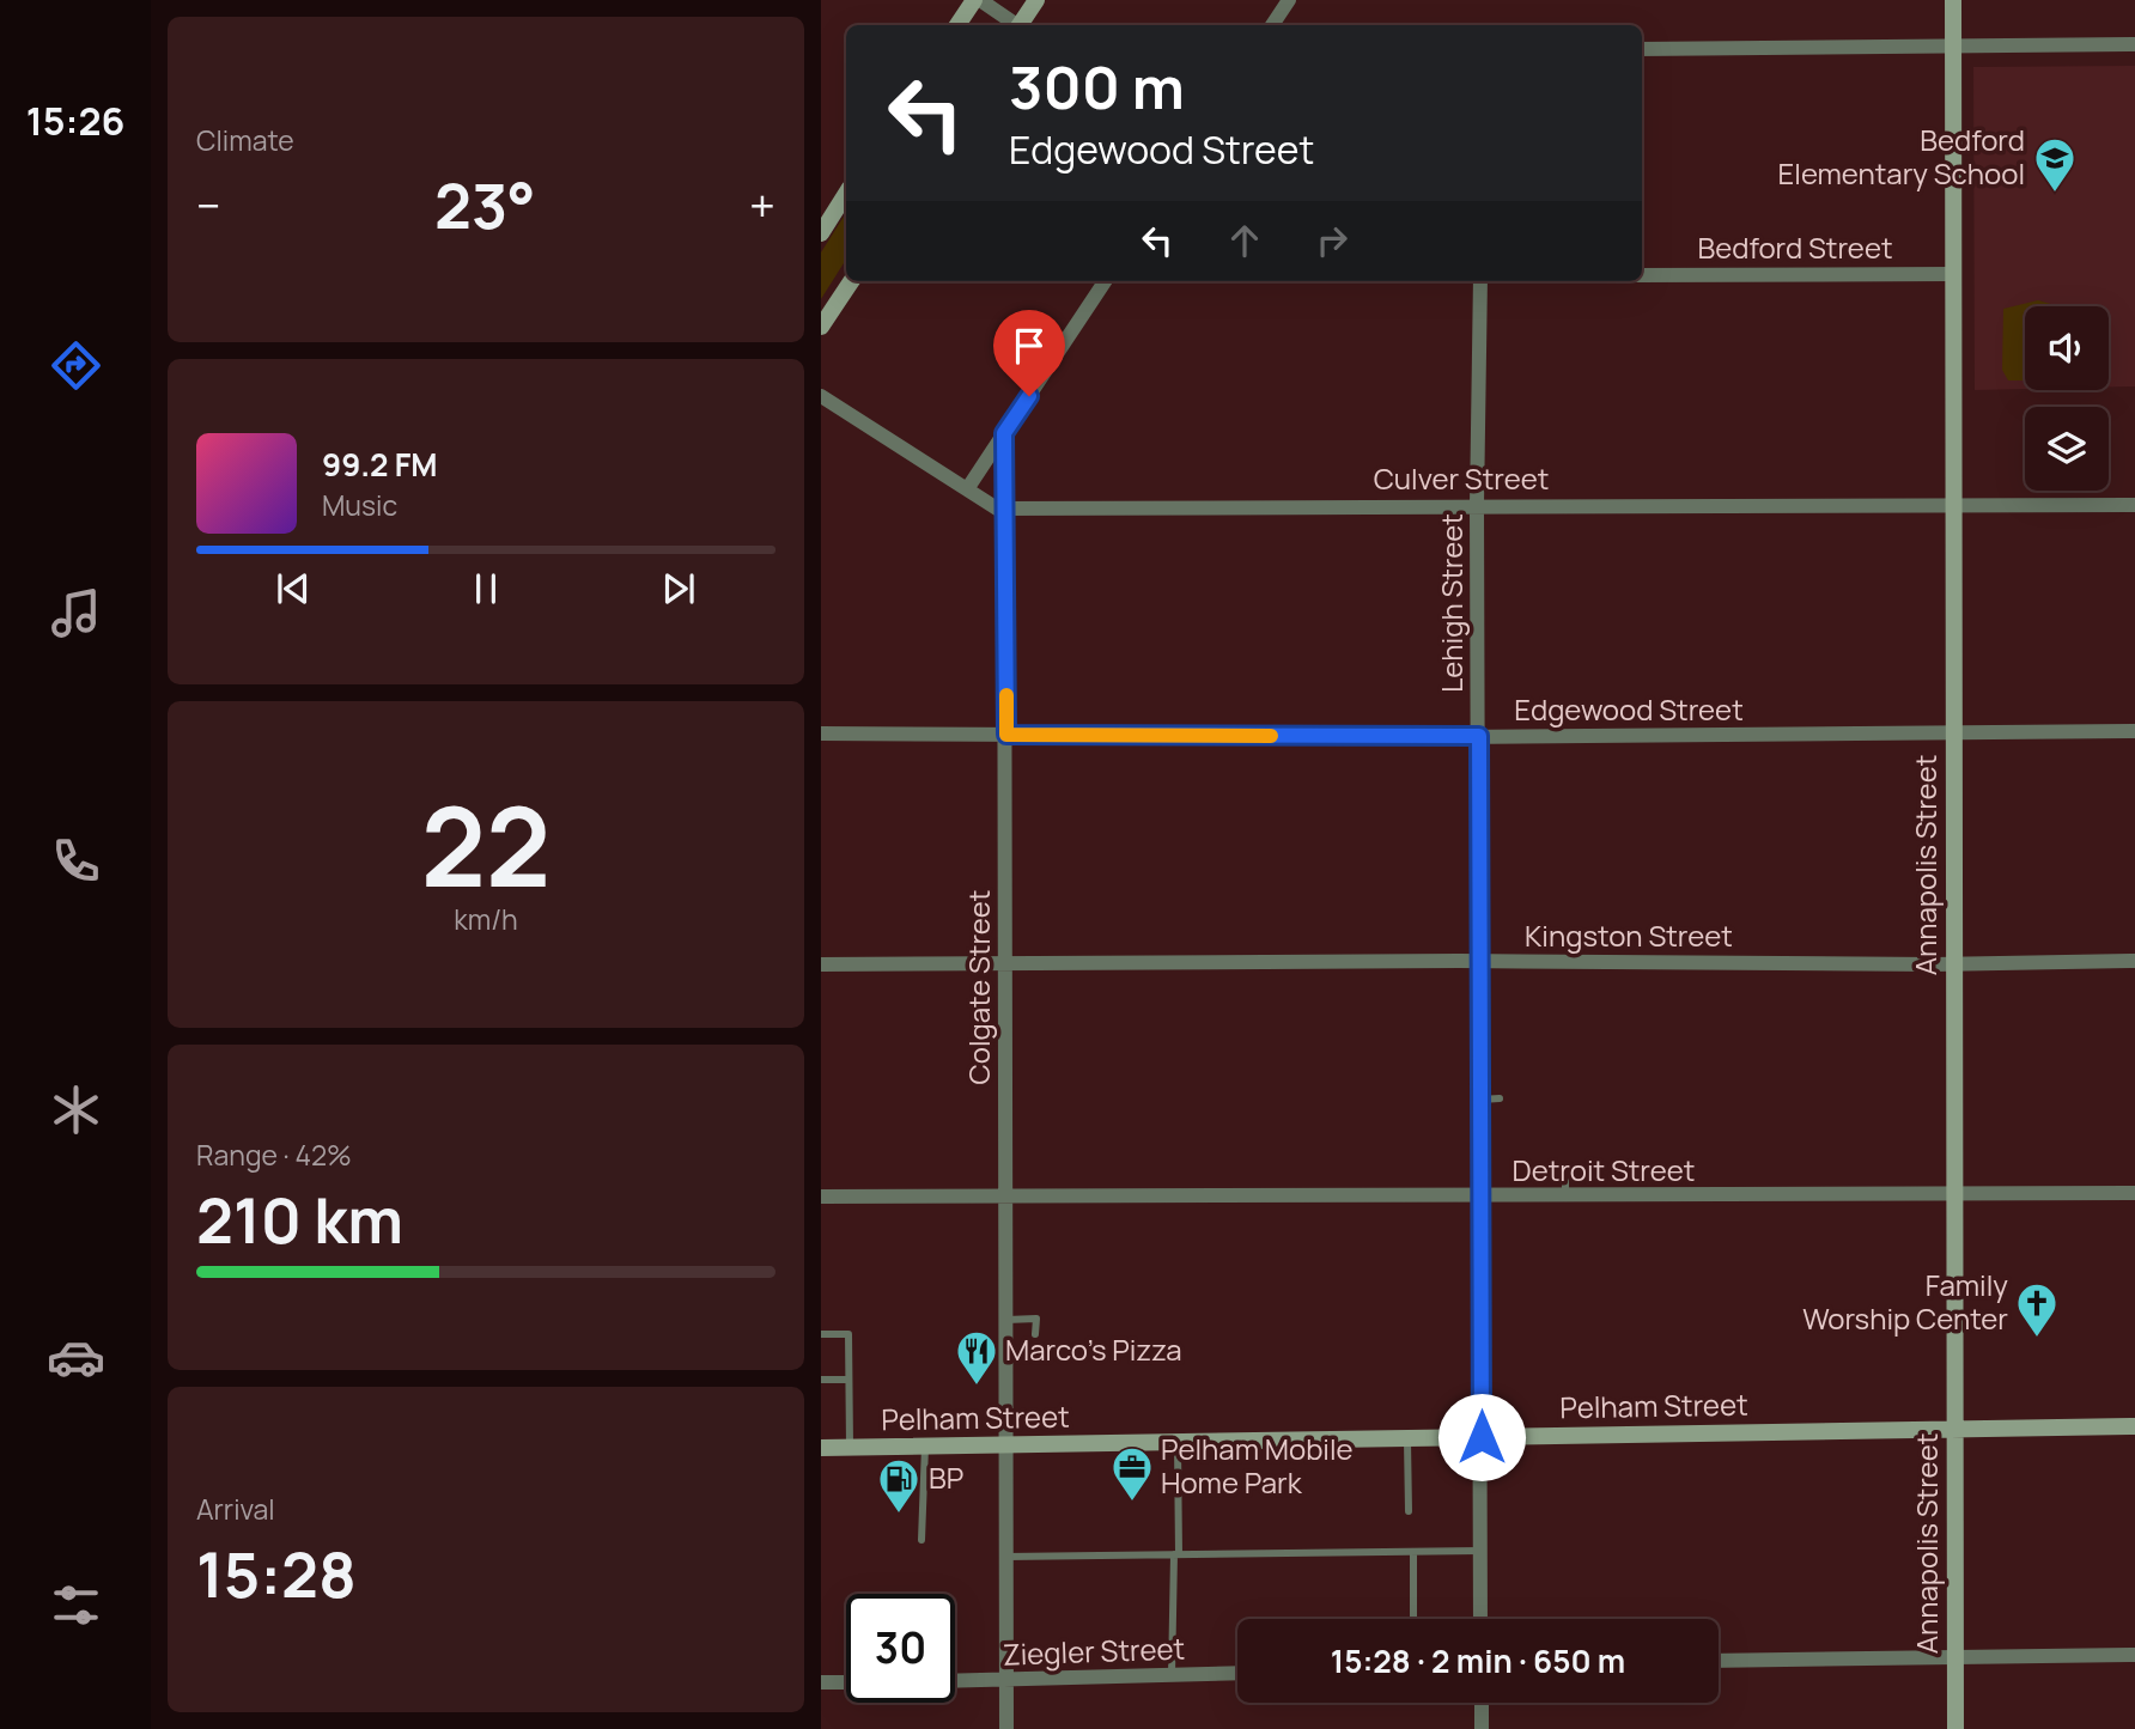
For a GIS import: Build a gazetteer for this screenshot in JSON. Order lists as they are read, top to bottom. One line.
{"streets":{"street":["Bedford Street","Culver Street","Lehigh Street","Edgewood Street","Annapolis Street","Kingston Street","Colgate Street","Detroit Street","Pelham Street","Ziegler Street"]},"crossings":[["Bedford Street","Annapolis Street"],["Culver Street","Lehigh Street"],["Culver Street","Annapolis Street"],["Culver Street","Colgate Street"],["Lehigh Street","Edgewood Street"],["Lehigh Street","Kingston Street"],["Lehigh Street","Detroit Street"],["Lehigh Street","Pelham Street"],["Edgewood Street","Annapolis Street"],["Edgewood Street","Colgate Street"],["Annapolis Street","Kingston Street"],["Annapolis Street","Detroit Street"],["Annapolis Street","Pelham Street"],["Kingston Street","Colgate Street"],["Colgate Street","Detroit Street"],["Colgate Street","Pelham Street"],["Colgate Street","Ziegler Street"]],"places":{"school or university":["Bedford Elementary School"],"church":["Family Worship Center"],"restaurant":["Marco's Pizza"],"office":["Pelham Mobile Home Park"],"fuel station":["BP"]},"page":{"tabs":"15:26","tile":["Climate",["22","km/h"],["Range · 42%","210 km"],["Arrival","15:28"]],"turn":["300 m","Edgewood Street"],"heat":["−","23°","+"],"song":["99.2 FM","Music"],"limit":"30","trip":"15:28 · 2 min · 650 m"}}
